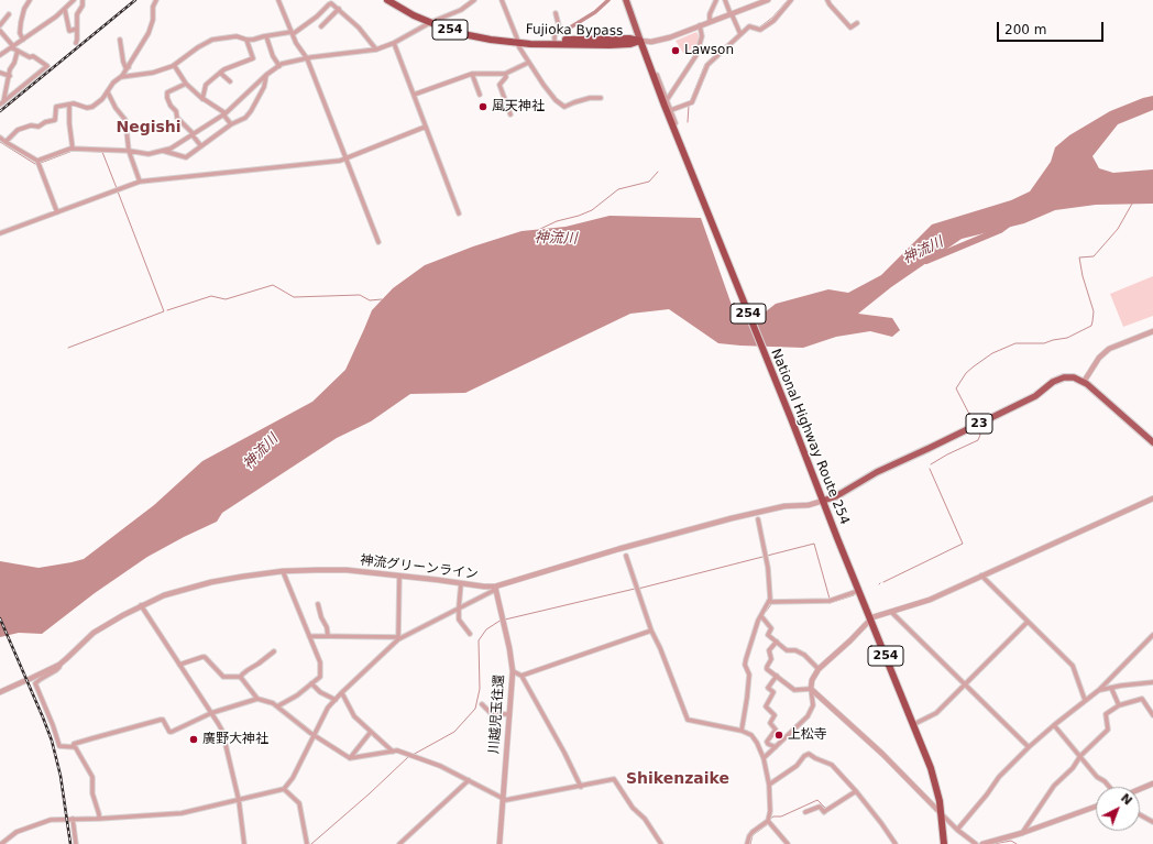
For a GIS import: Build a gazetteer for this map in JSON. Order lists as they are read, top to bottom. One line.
{"streets":{"highway":["254","Fujioka Bypass","National Highway Route 254"],"main road":["23"],"street":["神流グリーンライン","川越児玉往還"]},"crossings":[["Fujioka Bypass","National Highway Route 254"],["23","National Highway Route 254"],["23","神流グリーンライン"],["National Highway Route 254","神流グリーンライン"],["神流グリーンライン","川越児玉往還"]],"districts":["Negishi","Shikenzaike"],"water":["神流川"],"places":["Lawson","風天神社","上松寺","廣野大神社"],"scale_bar":"200 m","north":"top right"}
